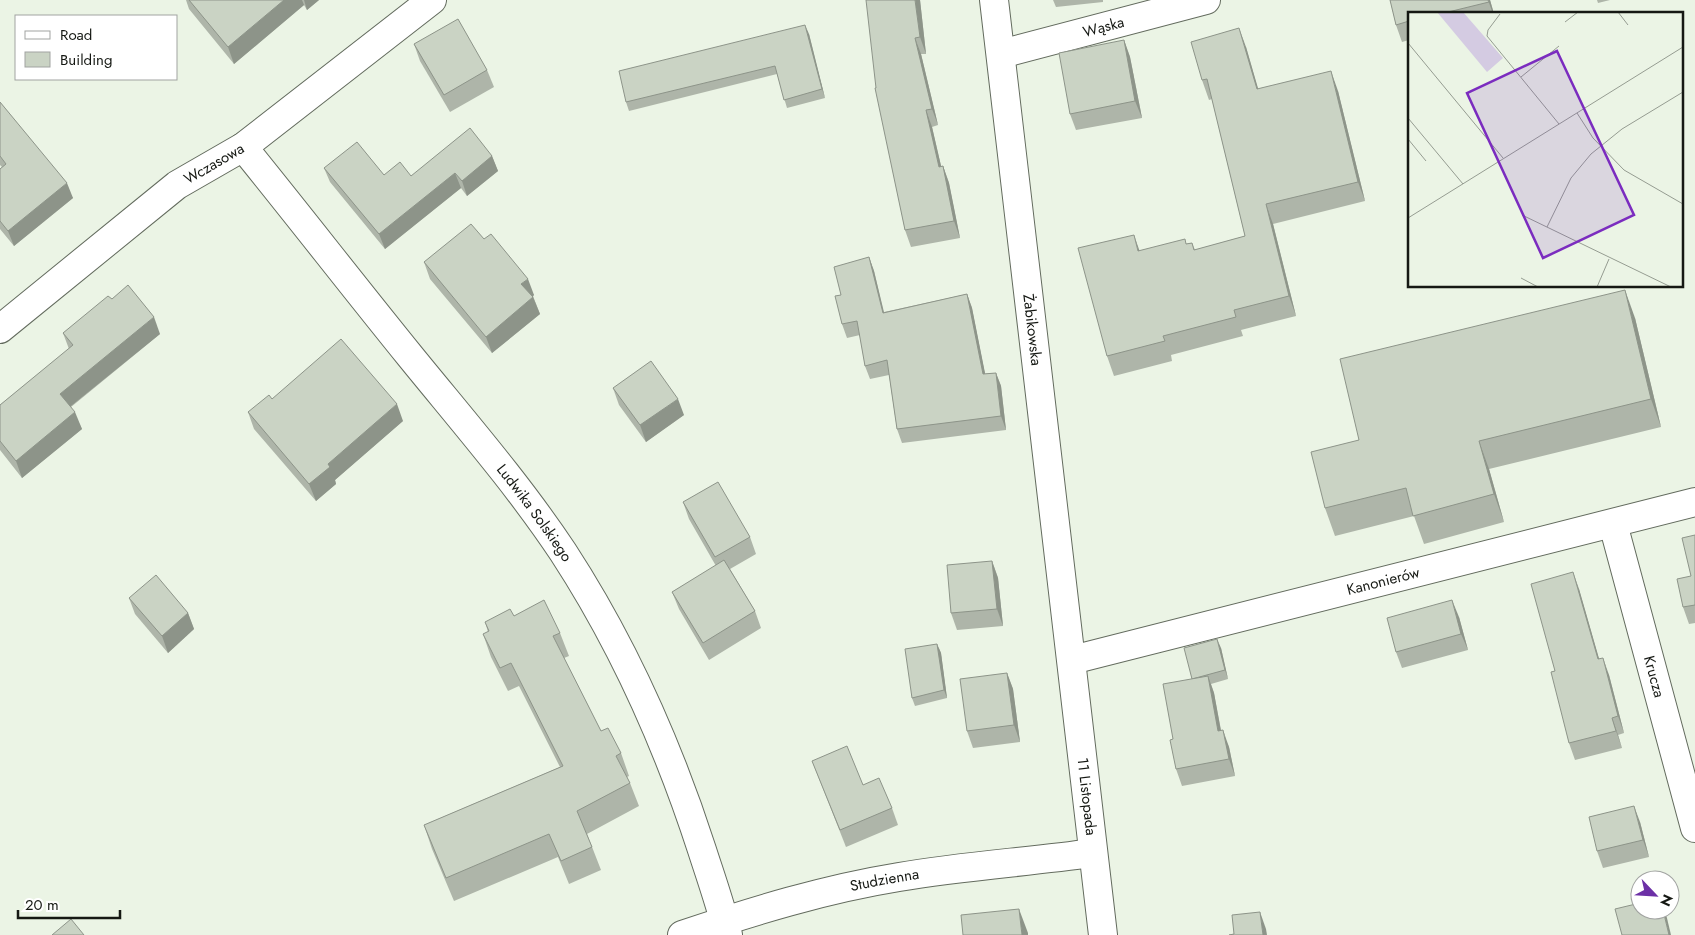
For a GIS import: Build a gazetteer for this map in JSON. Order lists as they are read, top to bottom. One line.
{"streets":{"street":["Wąska","Wczasowa","Żabikowska","Ludwika Solskiego","Kanonierów","Krucza","11 Listopada","Studzienna"]},"crossings":[["Wąska","Żabikowska"],["Wczasowa","Ludwika Solskiego"],["Żabikowska","Kanonierów"],["Żabikowska","11 Listopada"],["Ludwika Solskiego","Studzienna"],["Kanonierów","Krucza"],["Kanonierów","11 Listopada"],["11 Listopada","Studzienna"]],"legend":["Road","Building"],"scale_bar":"20 m","north":"bottom right"}
